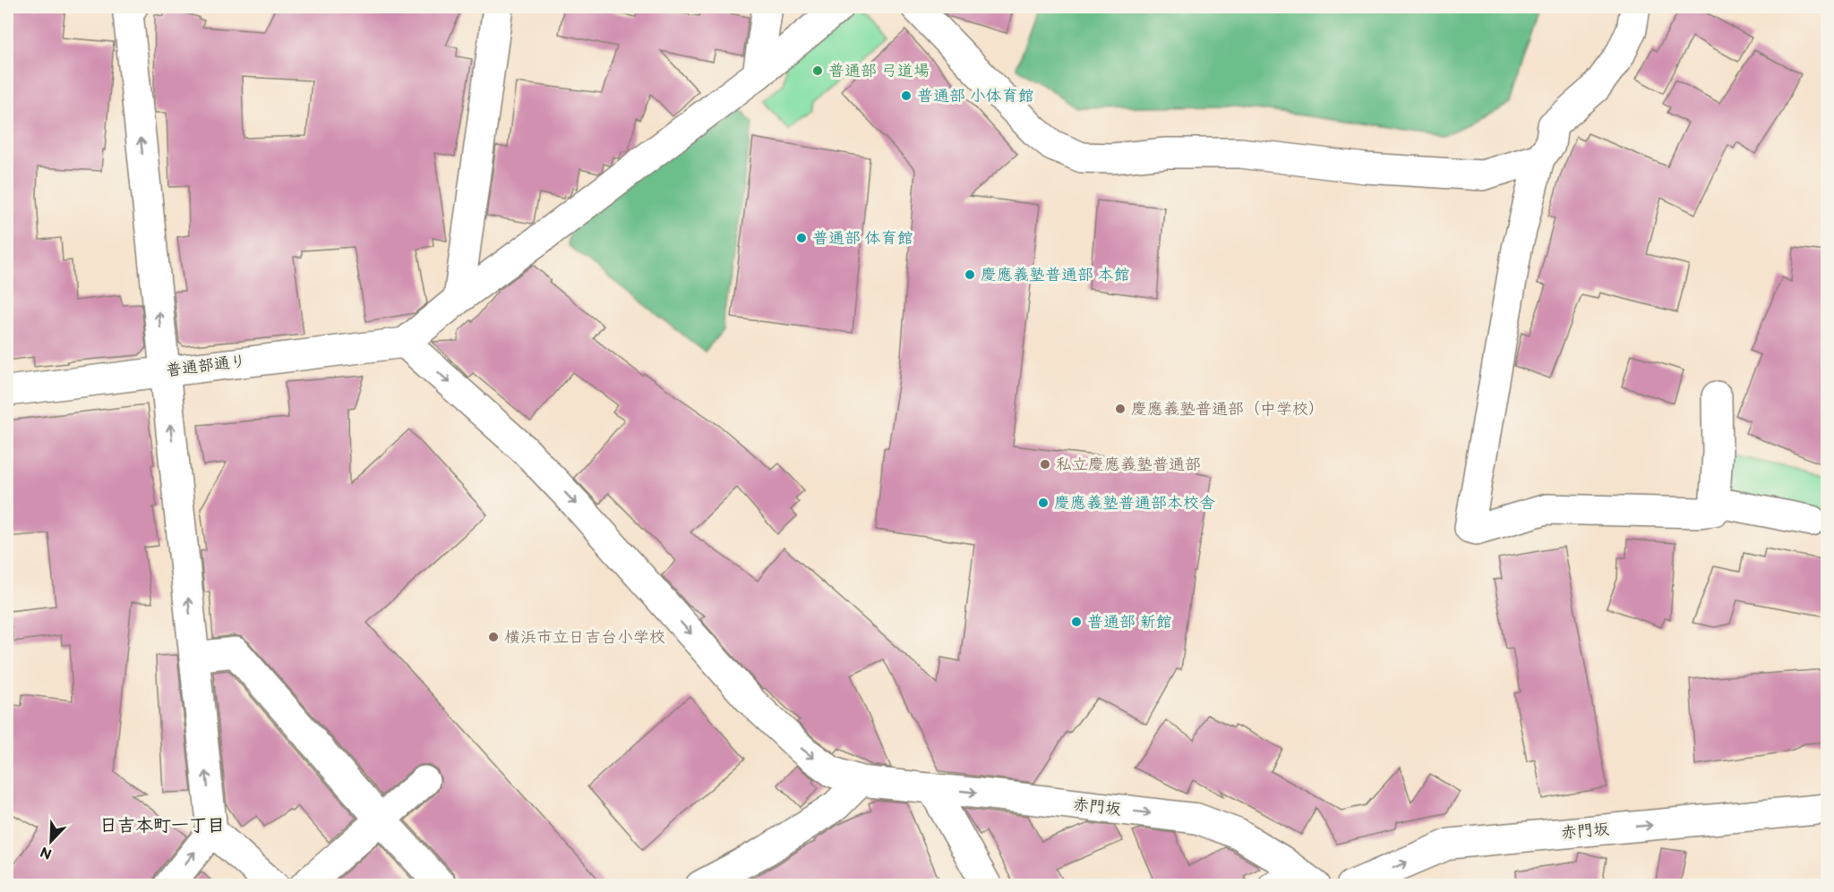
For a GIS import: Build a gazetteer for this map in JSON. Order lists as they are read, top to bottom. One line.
{"streets":{"street":["普通部通り","赤門坂"]},"crossings":[["普通部通り","赤門坂"]],"one_way":["赤門坂"],"districts":["日吉本町一丁目"],"places":["普通部 弓道場","普通部 小体育館","普通部 体育館","慶應義塾普通部 本館","慶應義塾普通部（中学校）","私立慶應義塾普通部","慶應義塾普通部本校舎","普通部 新館","横浜市立日吉台小学校"],"north":"bottom left"}
